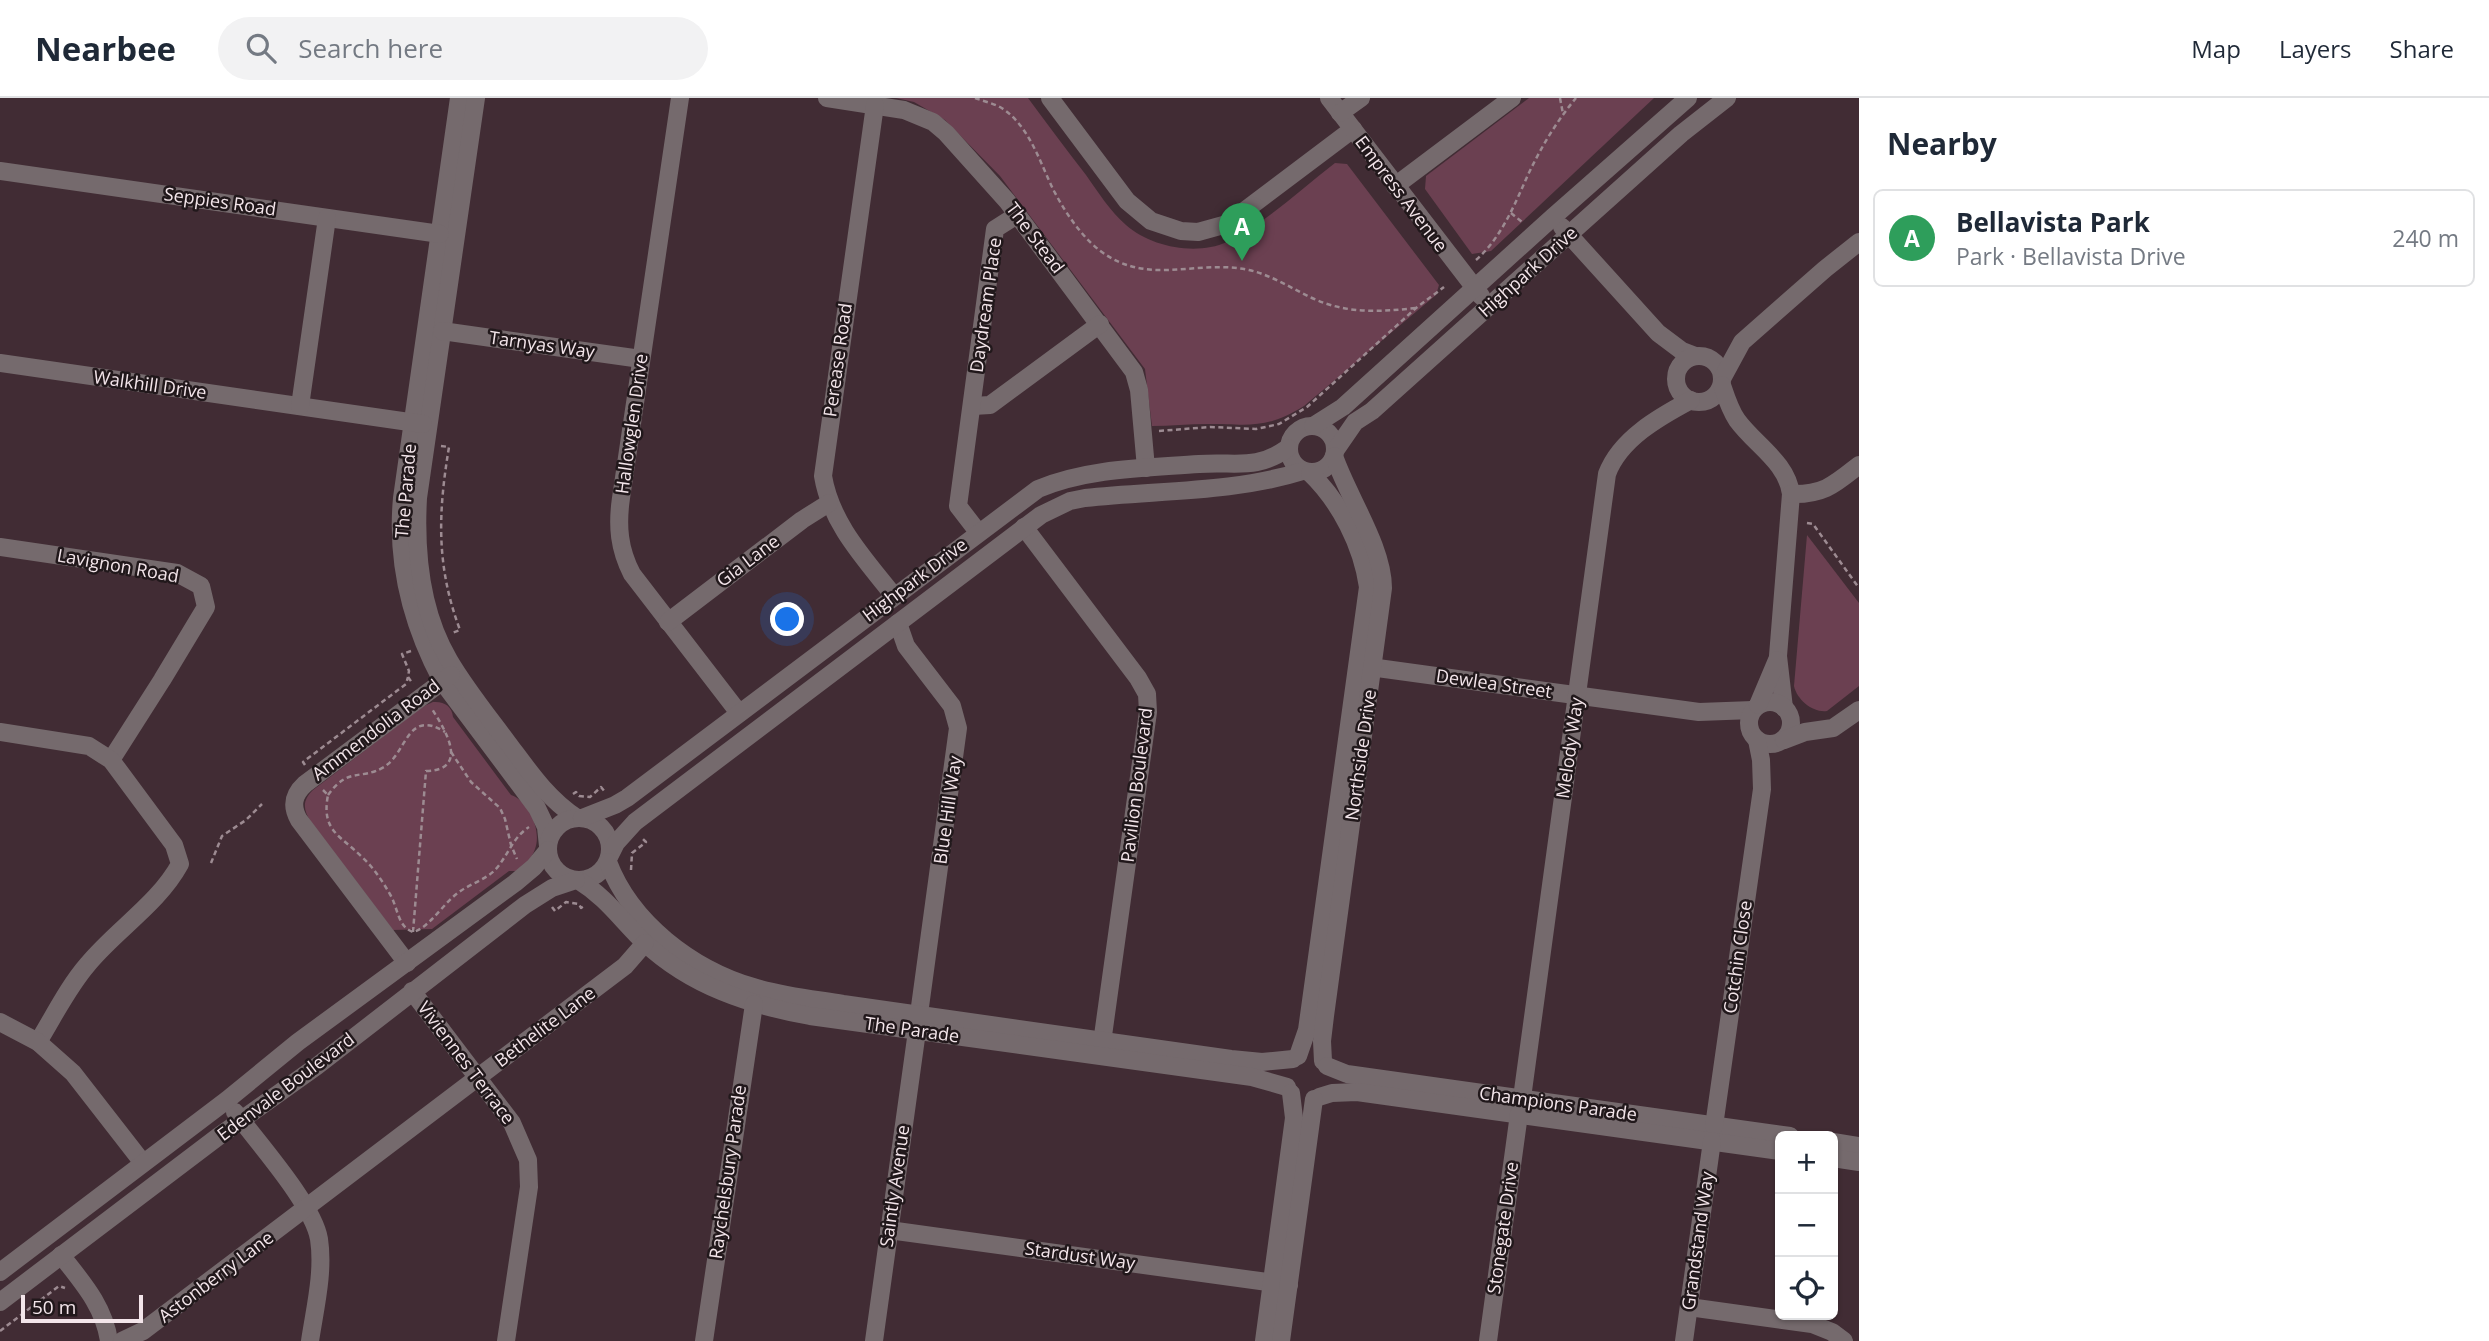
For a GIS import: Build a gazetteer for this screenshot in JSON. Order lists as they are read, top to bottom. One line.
{"streets":{"street":["Empress Avenue","Seppies Road","The Stead","Highpark Drive","Daydream Place","Tarnyas Way","Perease Road","Walkhill Drive","Hallowglen Drive","The Parade","Gia Lane","Lavignon Road","Dewlea Street","Ammendolia Road","Melody Way","Northside Drive","Pavilion Boulevard","Blue Hill Way","Cotchin Close","Bethelite Lane","Viviennes Terrace","Edenvale Boulevard","Champions Parade","Raychelsbury Parade","Saintly Avenue","Stonegate Drive","Grandstand Way","Stardust Way","Astonberry Lane"]},"crossings":[["Empress Avenue","Highpark Drive"],["Seppies Road","The Parade"],["The Stead","Highpark Drive"],["The Stead","Daydream Place"],["The Stead","Perease Road"],["Highpark Drive","Daydream Place"],["Highpark Drive","Perease Road"],["Highpark Drive","Hallowglen Drive"],["Highpark Drive","The Parade"],["Highpark Drive","Northside Drive"],["Highpark Drive","Pavilion Boulevard"],["Highpark Drive","Blue Hill Way"],["Highpark Drive","Edenvale Boulevard"],["Tarnyas Way","Hallowglen Drive"],["Tarnyas Way","The Parade"],["Perease Road","Gia Lane"],["Walkhill Drive","The Parade"],["Hallowglen Drive","Gia Lane"],["The Parade","Ammendolia Road"],["The Parade","Northside Drive"],["The Parade","Pavilion Boulevard"],["The Parade","Blue Hill Way"],["The Parade","Bethelite Lane"],["The Parade","Edenvale Boulevard"],["The Parade","Champions Parade"],["The Parade","Raychelsbury Parade"],["The Parade","Saintly Avenue"],["Dewlea Street","Melody Way"],["Dewlea Street","Northside Drive"],["Dewlea Street","Cotchin Close"],["Ammendolia Road","Edenvale Boulevard"],["Melody Way","Champions Parade"],["Melody Way","Stonegate Drive"],["Northside Drive","Champions Parade"],["Blue Hill Way","Saintly Avenue"],["Cotchin Close","Champions Parade"],["Cotchin Close","Grandstand Way"],["Bethelite Lane","Viviennes Terrace"],["Bethelite Lane","Astonberry Lane"],["Viviennes Terrace","Edenvale Boulevard"],["Champions Parade","Stonegate Drive"],["Champions Parade","Grandstand Way"],["Saintly Avenue","Stardust Way"]],"scale_bar":"50 m","page":{"header":"Nearbee","search":"Search here","nav":["Map","Layers","Share"],"heading":"Nearby","list":[{"mark":"A","name":"Bellavista Park","note":"Park · Bellavista Drive","value":"240 m"}],"pins":"A","map_buttons":["+","−"],"scale":"50 m"}}
